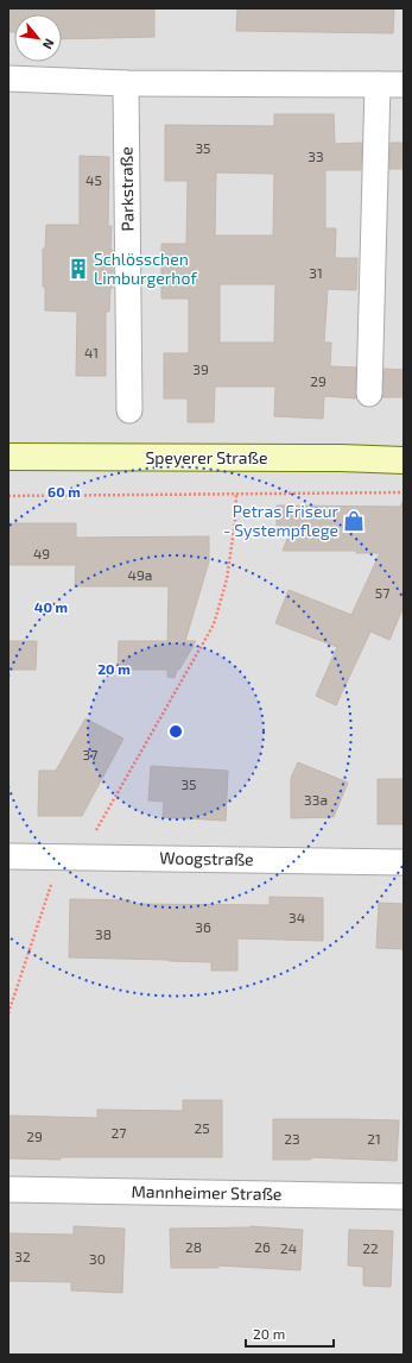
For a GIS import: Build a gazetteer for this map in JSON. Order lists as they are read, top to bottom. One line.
{"streets":{"street":["Parkstraße","Speyerer Straße","Woogstraße","Mannheimer Straße"]},"places":{"building":["Schlösschen Limburgerhof"],"shop":["Petras Friseur - Systempflege"]},"house_numbers":["35","33","45","31","41","39","29","49","49a","57","37","35","33a","34","36","38","25","27","29","23","21","28","26","24","22","32","30"],"scale_bar":"20 m","north":"bottom right","rings":["60 m","40 m","20 m"]}
